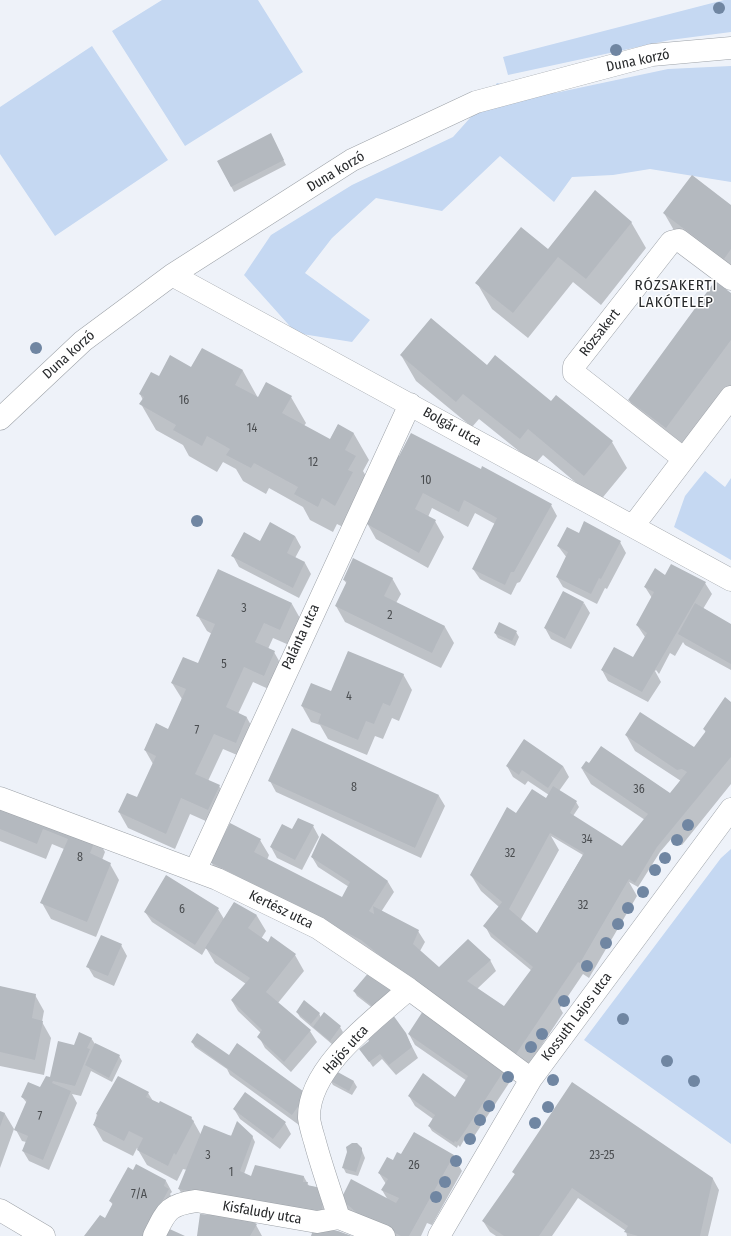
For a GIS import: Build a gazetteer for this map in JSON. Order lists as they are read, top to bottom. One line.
{"streets":{"street":["Duna korzó","Rózsakert","Bolgár utca","Palánta utca","Kertész utca","Kossuth Lajos utca","Hajós utca","Kisfaludy utca"]},"crossings":[["Duna korzó","Bolgár utca"],["Bolgár utca","Palánta utca"],["Palánta utca","Kertész utca"],["Kertész utca","Kossuth Lajos utca"],["Kertész utca","Hajós utca"],["Hajós utca","Kisfaludy utca"]],"districts":["RÓZSAKERTI LAKÓTELEP"],"house_numbers":["16","14","12","10","3","2","5","4","7","8","36","34","32","8","32","6","7","3","23-25","26","1","7/A"]}
